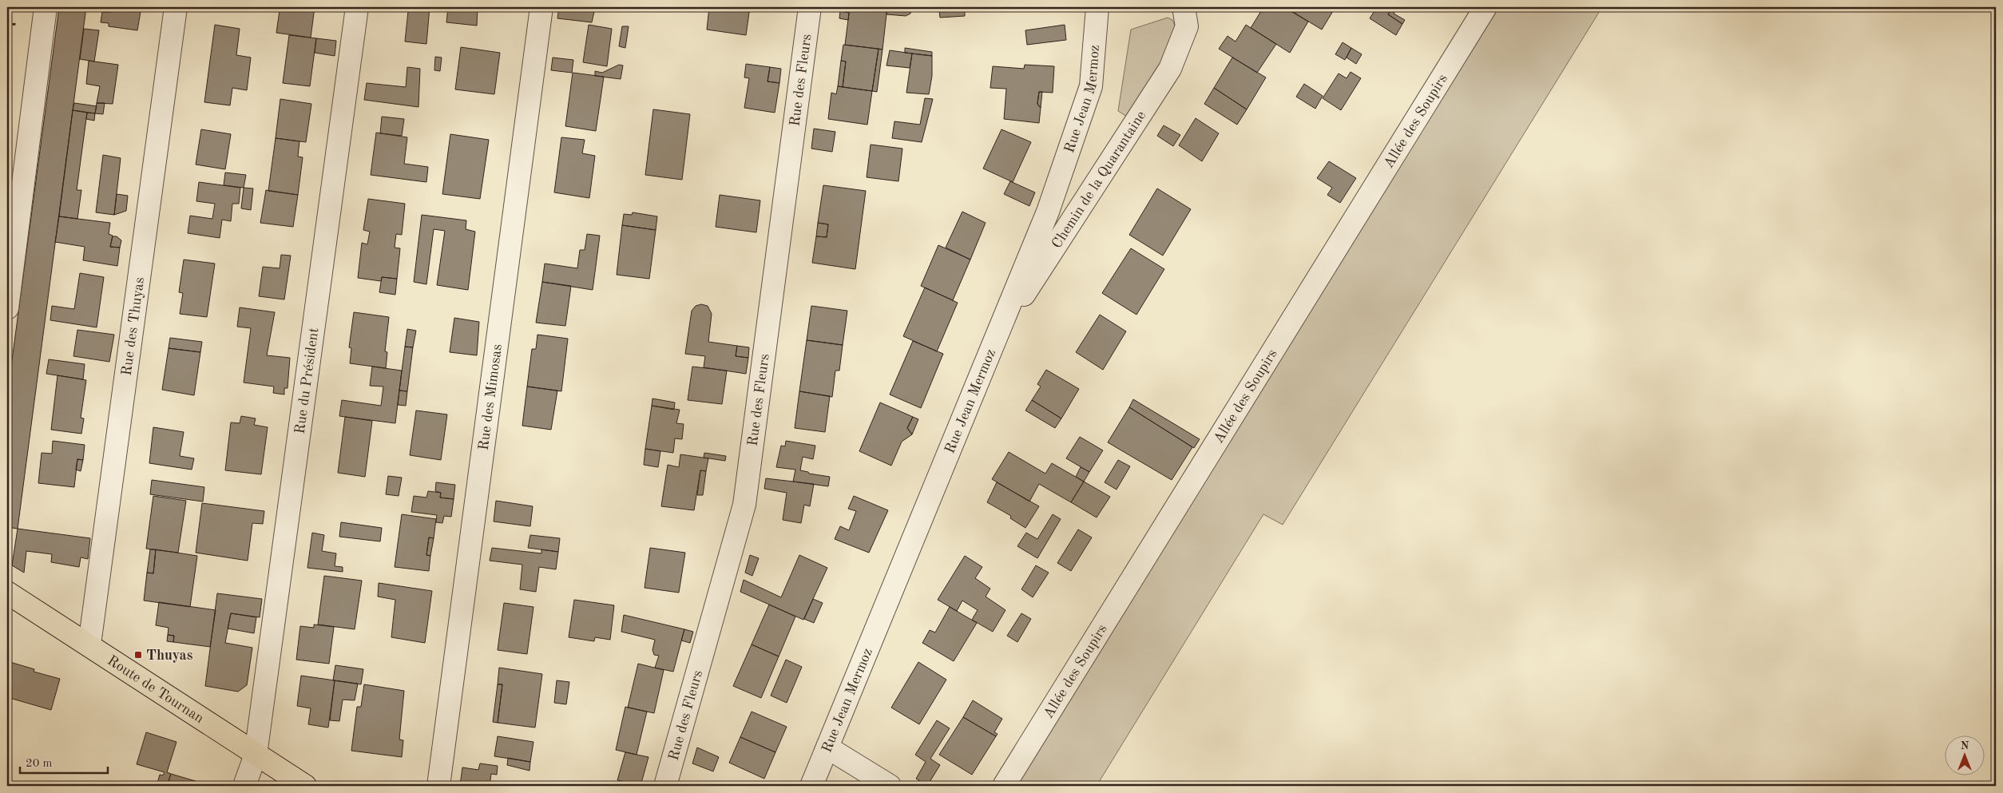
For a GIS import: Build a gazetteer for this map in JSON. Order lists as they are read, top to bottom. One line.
{"streets":{"main road":["Route de Tournan"],"street":["Rue des Fleurs","Rue Jean Mermoz","Allée des Soupirs","Chemin de la Quarantaine","Rue des Thuyas","Rue du Président","Rue des Mimosas"]},"crossings":[["Rue Jean Mermoz","Chemin de la Quarantaine"],["Rue des Thuyas","Route de Tournan"],["Rue du Président","Route de Tournan"]],"places":{"transit":["Thuyas"]},"scale_bar":"20 m","north":"top"}
